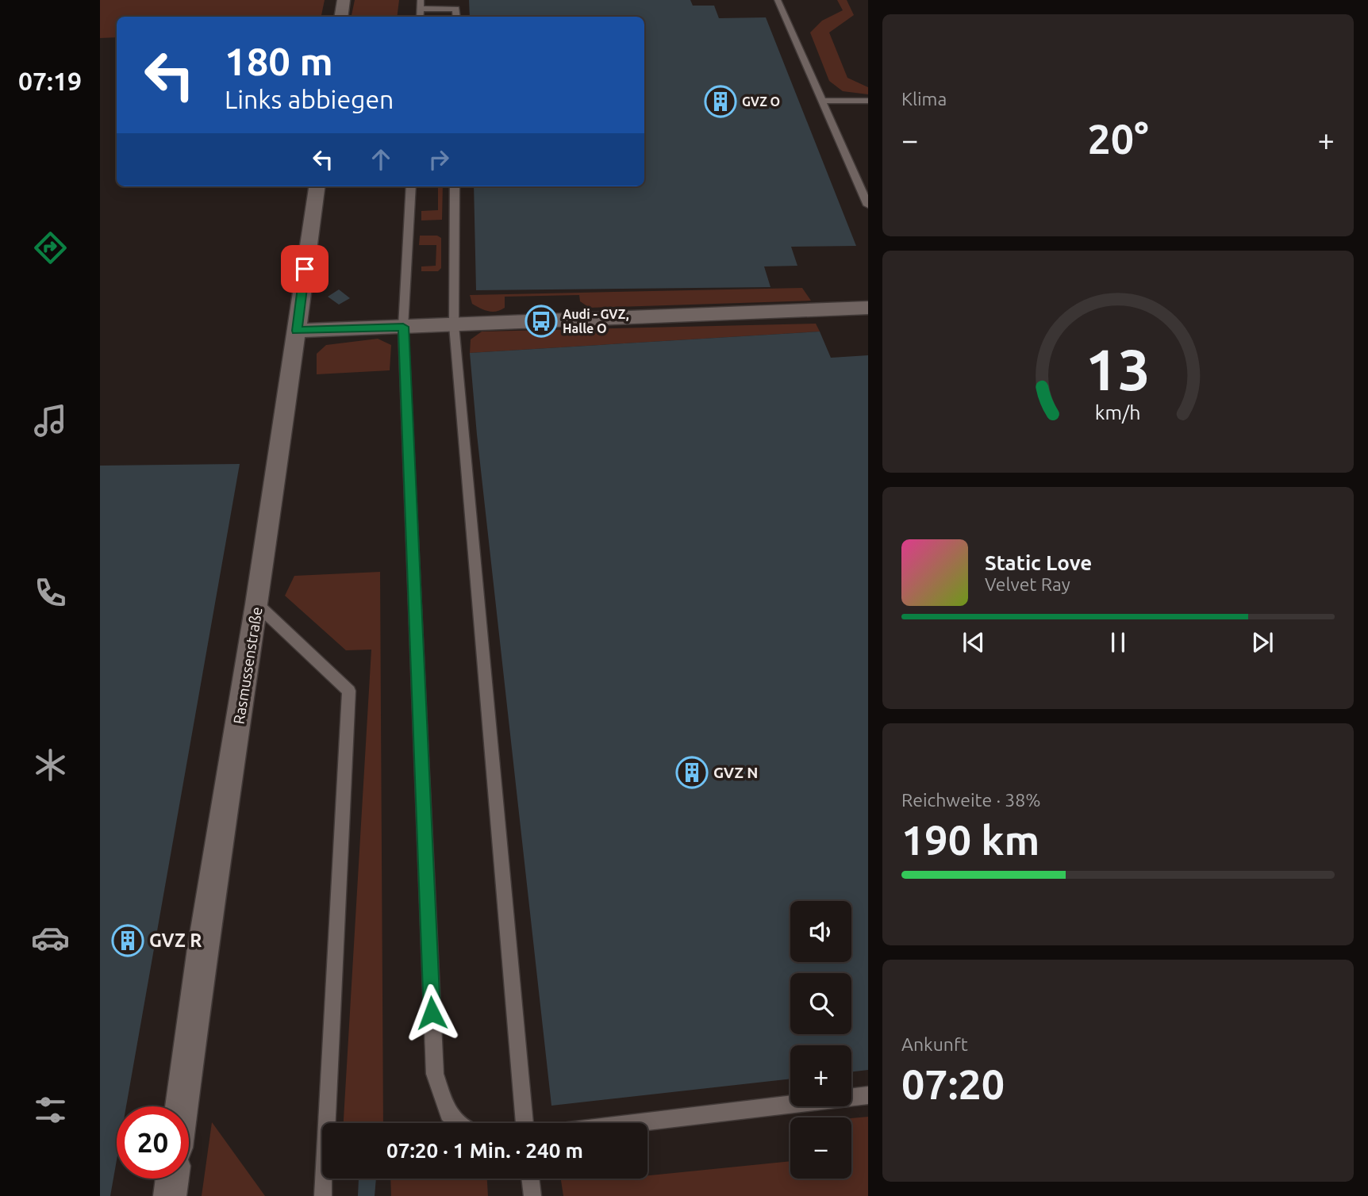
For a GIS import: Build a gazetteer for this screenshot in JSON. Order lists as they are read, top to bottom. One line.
{"streets":{"street":["Rasmussenstraße"]},"places":{"building":["GVZ O","GVZ N","GVZ R"],"bus stop":["Audi - GVZ, Halle O"]},"page":{"tabs":"07:19","tile":["Klima",["Reichweite · 38%","190 km"],["Ankunft","07:20"]],"turn":["180 m","Links abbiegen"],"heat":["−","20°","+"],"song":["Static Love","Velvet Ray"],"map_buttons":["+","−"],"limit":"20","trip":"07:20 · 1 Min. · 240 m","gauge":["13","km/h"]}}
